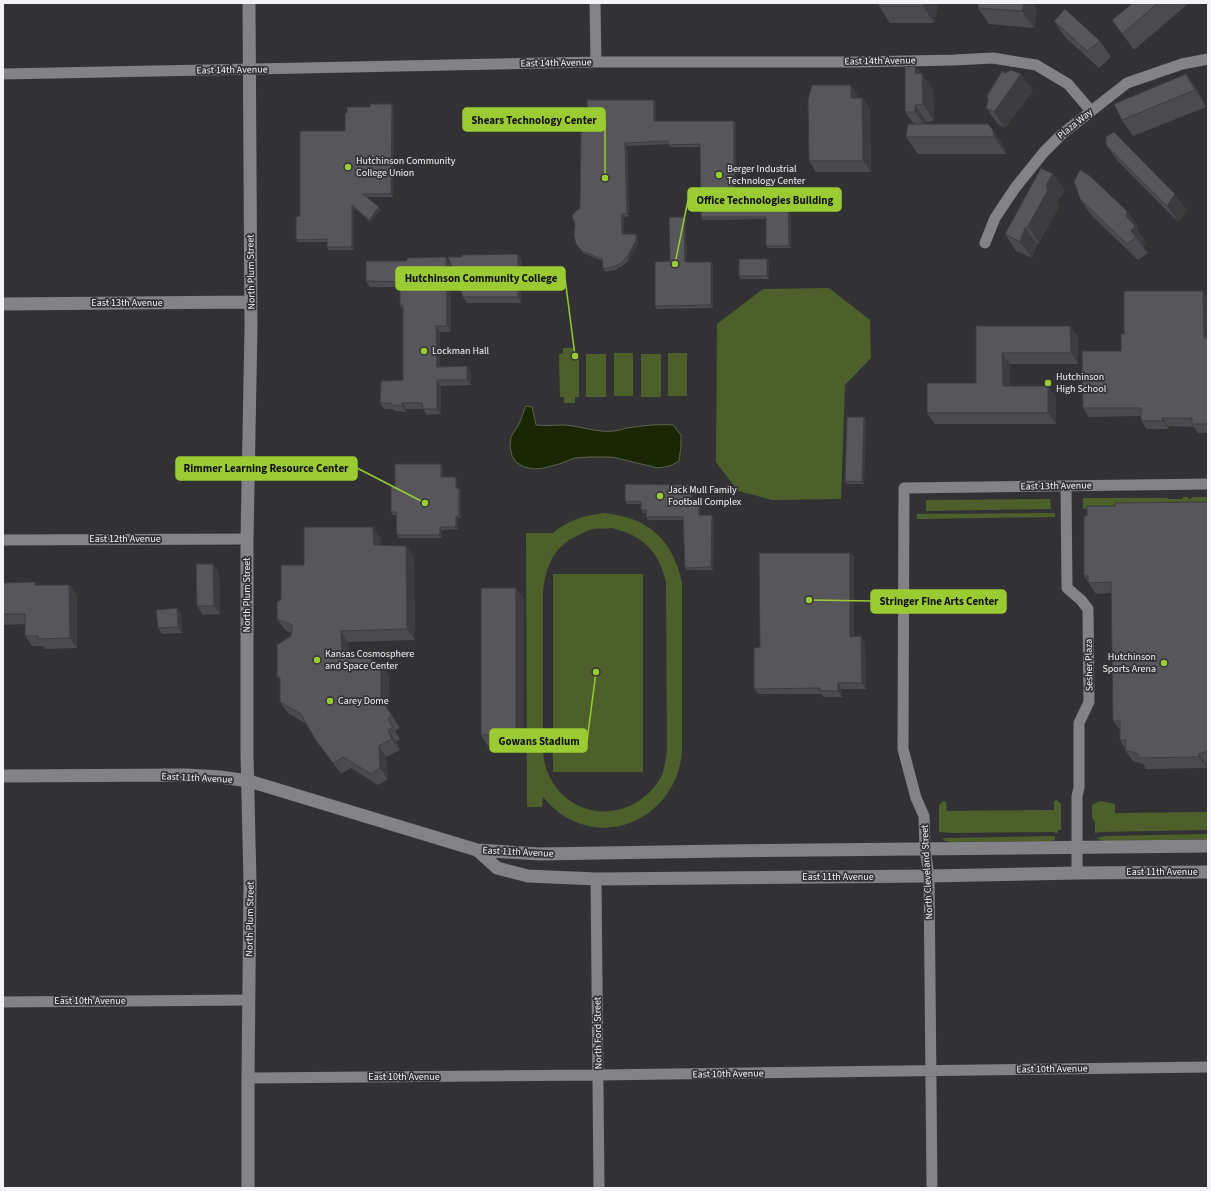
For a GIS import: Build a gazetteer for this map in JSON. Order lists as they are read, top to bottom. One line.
{"streets":{"street":["East 14th Avenue","Plaza Way","North Plum Street","East 13th Avenue","East 12th Avenue","Sesher Plaza","East 11th Avenue","North Cleveland Street","East 10th Avenue","North Ford Street"]},"crossings":[["East 14th Avenue","Plaza Way"],["East 14th Avenue","North Plum Street"],["North Plum Street","East 13th Avenue"],["North Plum Street","East 12th Avenue"],["North Plum Street","East 11th Avenue"],["North Plum Street","East 10th Avenue"],["East 13th Avenue","Sesher Plaza"],["East 13th Avenue","North Cleveland Street"],["Sesher Plaza","East 11th Avenue"],["East 11th Avenue","North Cleveland Street"],["East 11th Avenue","North Ford Street"],["North Cleveland Street","East 10th Avenue"],["East 10th Avenue","North Ford Street"]],"places":["Hutchinson Community College Union","Berger Industrial Technology Center","Shears Technology Center","Office Technologies Building","Lockman Hall","Hutchinson Community College","Hutchinson High School","Jack Mull Family Football Complex","Rimmer Learning Resource Center","Stringer Fine Arts Center","Kansas Cosmosphere and Space Center","Hutchinson Sports Arena","Gowans Stadium","Carey Dome"]}
